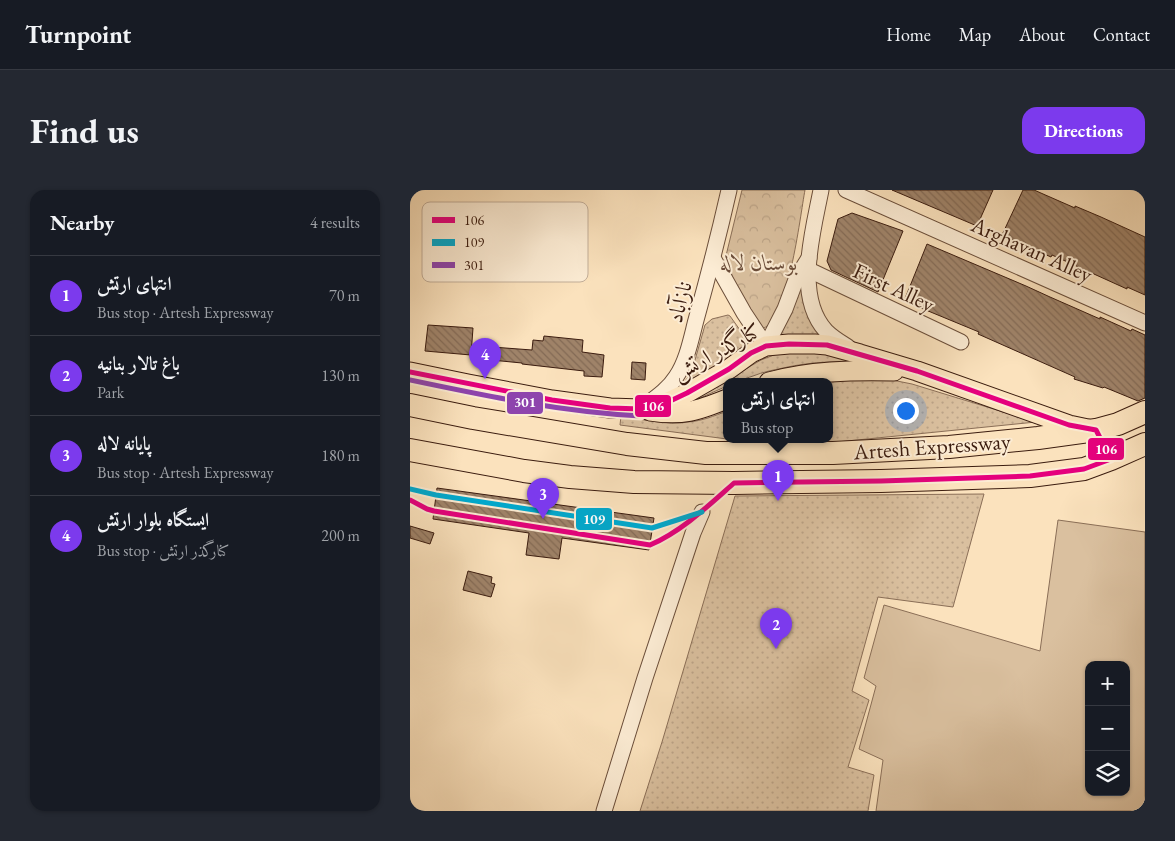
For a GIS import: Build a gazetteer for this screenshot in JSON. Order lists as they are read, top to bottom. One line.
{"streets":{"highway":["Artesh Expressway"],"main road":["کنارگذر ارتش"],"street":["Arghavan Alley","First Alley","نازآباد"]},"crossings":[["نازآباد","کنارگذر ارتش"],["کنارگذر ارتش","Artesh Expressway"]],"parks":["بوستان لاله"],"lines":["transit line 106","transit line 301","transit line 109"],"legend":["106","109","301"],"page":{"header":"Turnpoint","nav":["Home","Map","About","Contact"],"buttons":"Directions","title":"Find us","heading":["Nearby","4 results"],"list":[{"mark":"1","name":"انتهای ارتش","note":"Bus stop · Artesh Expressway","value":"70 m"},{"mark":"2","name":"باغ تالار بنانیه","note":"Park","value":"130 m"},{"mark":"3","name":"پایانه لاله","note":"Bus stop · Artesh Expressway","value":"180 m"},{"mark":"4","name":"ایستگاه بلوار ارتش","note":"Bus stop · کنارگذر ارتش","value":"200 m"}],"pins":["4","1","3","2"],"popup":["انتهای ارتش","Bus stop"],"map_buttons":["+","−"]}}
